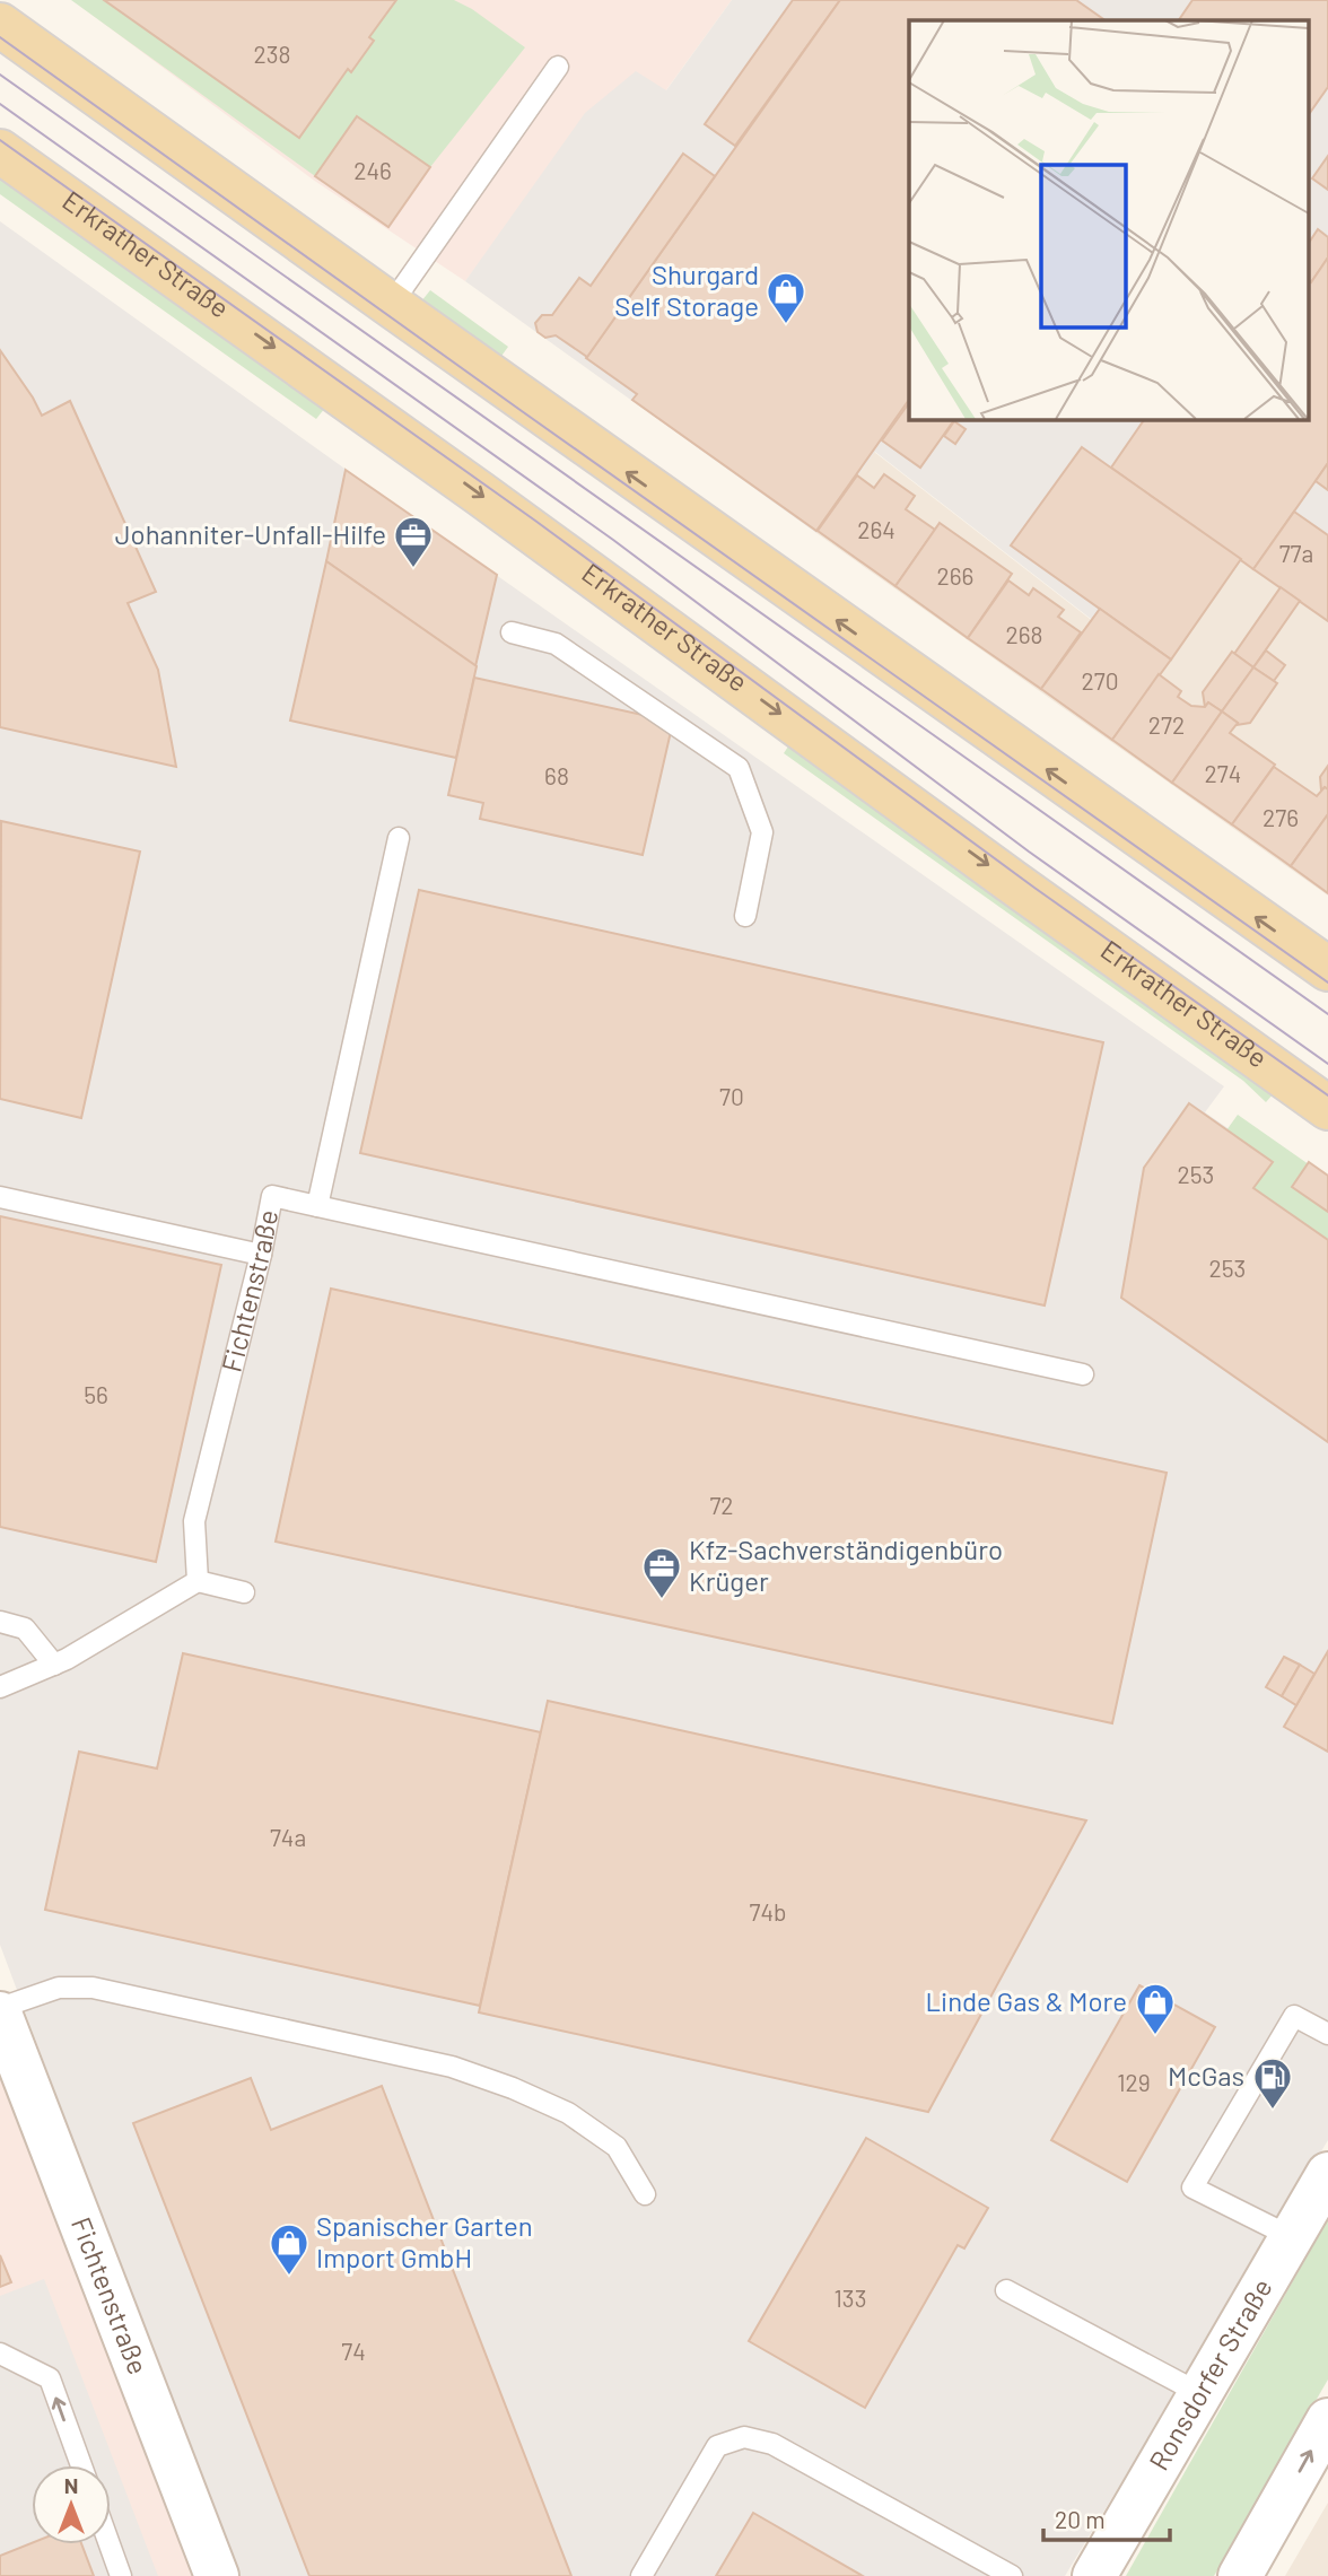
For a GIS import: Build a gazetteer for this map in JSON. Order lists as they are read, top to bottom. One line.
{"streets":{"main road":["Erkrather Straße","Fichtenstraße","Ronsdorfer Straße"]},"places":{"shop":["Shurgard Self Storage","Linde Gas & More","Spanischer Garten Import GmbH"],"office":["Johanniter-Unfall-Hilfe","Kfz-Sachverständigenbüro Krüger"],"fuel station":["McGas"]},"house_numbers":["238","246","264","77a","266","268","270","272","274","68","276","70","253","253","56","72","74a","74b","129","133","74"],"scale_bar":"20 m","north":"top"}
